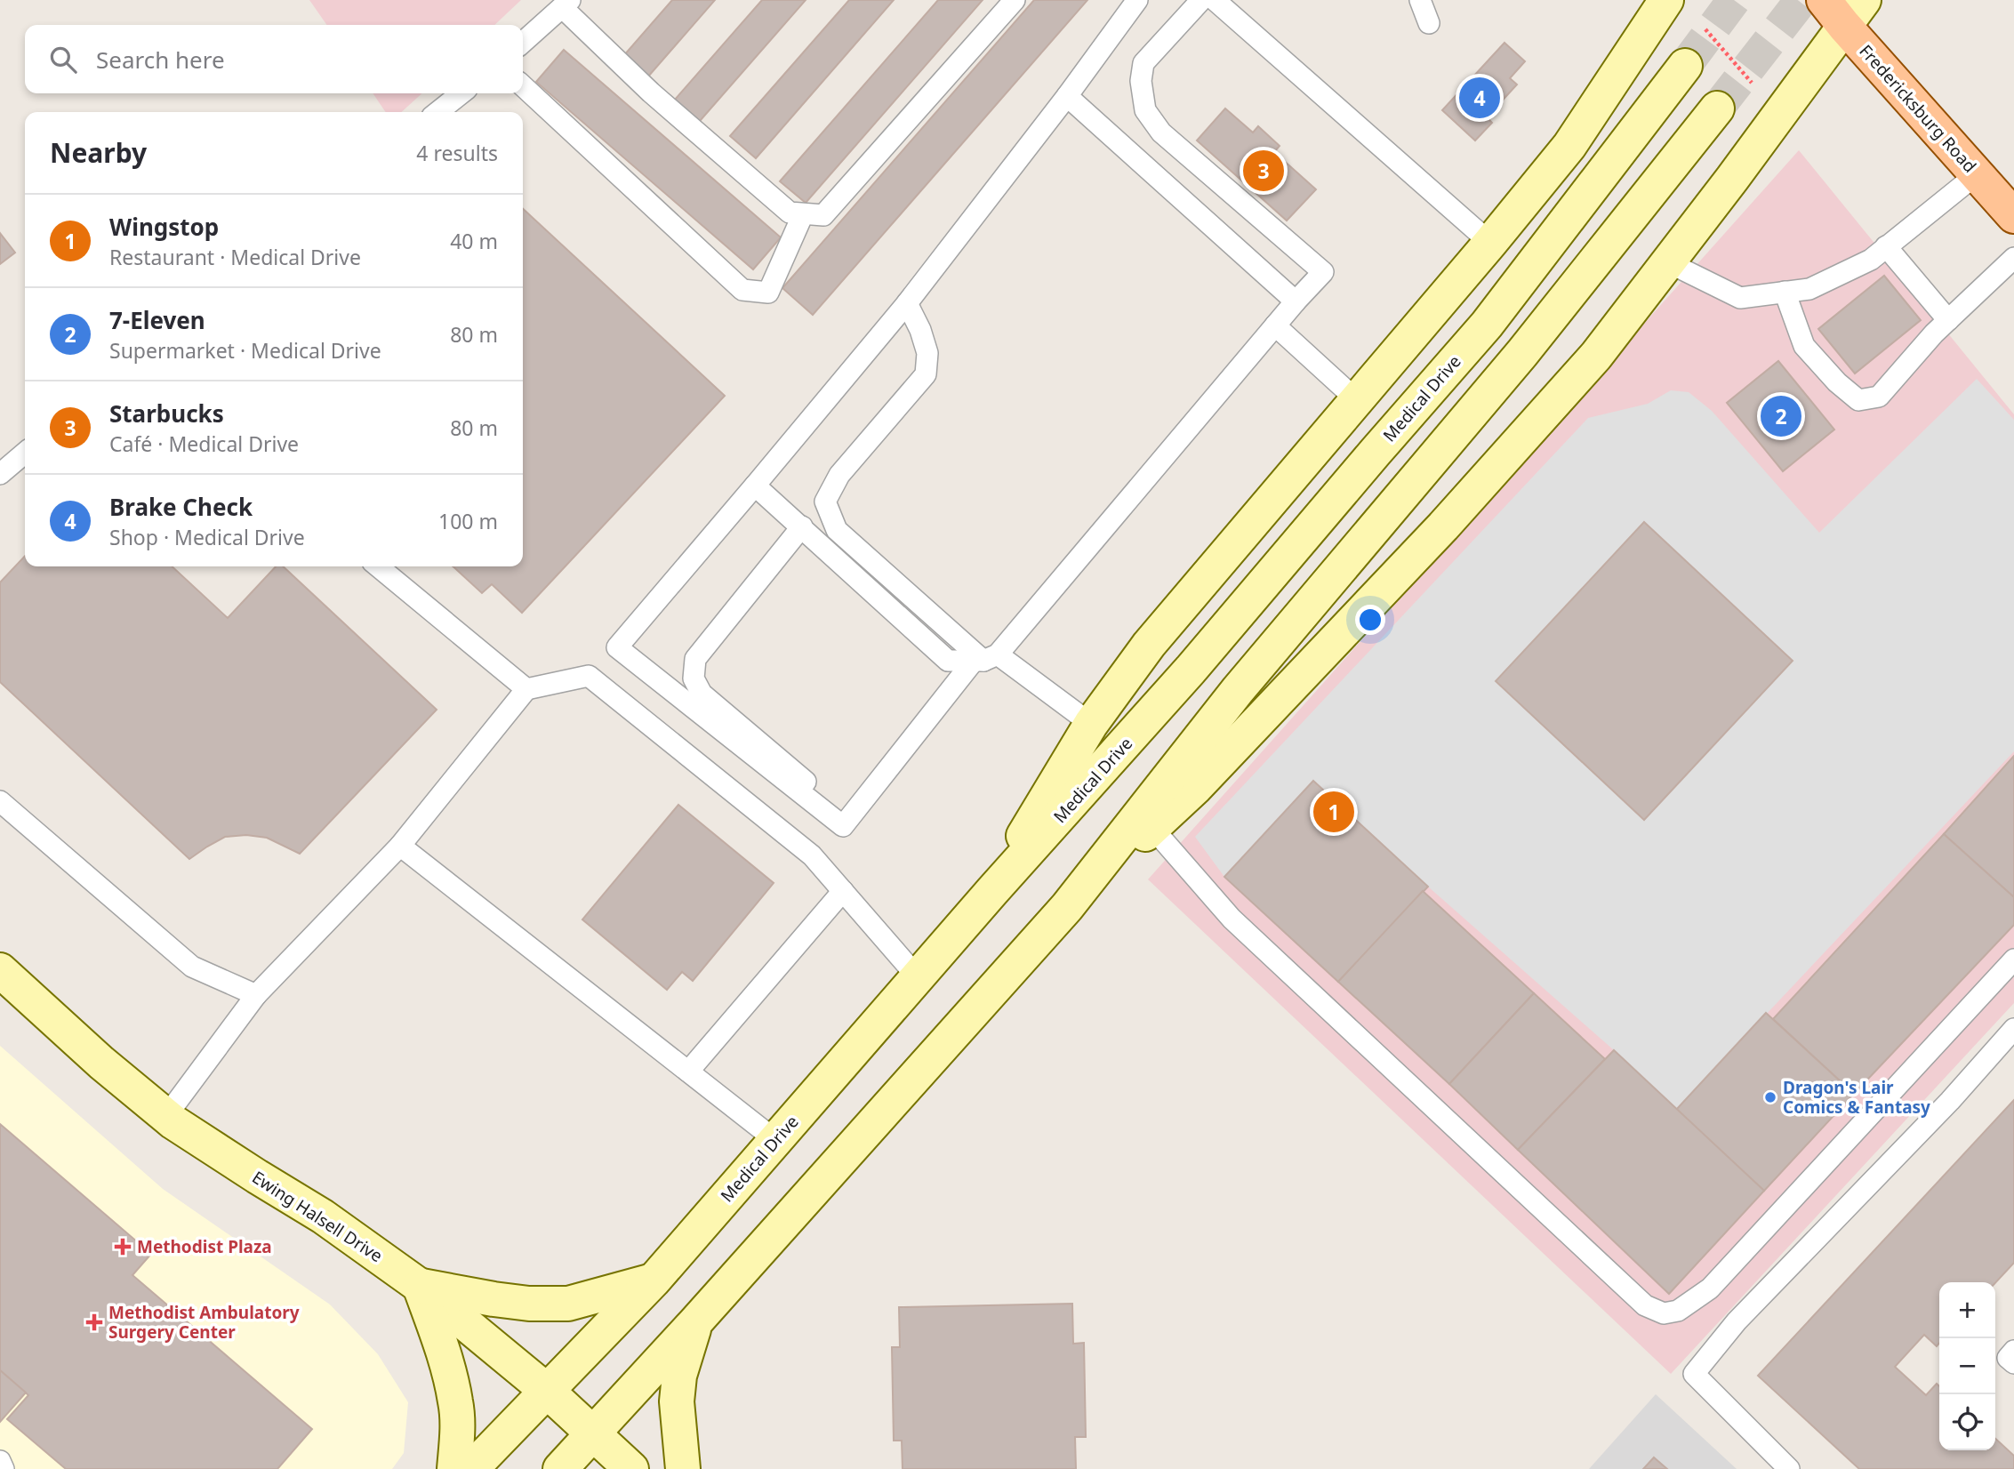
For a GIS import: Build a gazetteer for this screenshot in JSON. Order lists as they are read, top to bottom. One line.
{"streets":{"main road":["Fredericksburg Road"],"street":["Medical Drive","Ewing Halsell Drive"]},"crossings":[["Medical Drive","Ewing Halsell Drive"]],"places":{"other":["Dragon's Lair Comics & Fantasy"],"health":["Methodist Plaza","Methodist Ambulatory Surgery Center"]},"page":{"search":"Search here","pins":["4","3","2","1"],"heading":["Nearby","4 results"],"list":[{"mark":"1","name":"Wingstop","note":"Restaurant · Medical Drive","value":"40 m"},{"mark":"2","name":"7-Eleven","note":"Supermarket · Medical Drive","value":"80 m"},{"mark":"3","name":"Starbucks","note":"Café · Medical Drive","value":"80 m"},{"mark":"4","name":"Brake Check","note":"Shop · Medical Drive","value":"100 m"}],"map_buttons":["+","−"]}}
